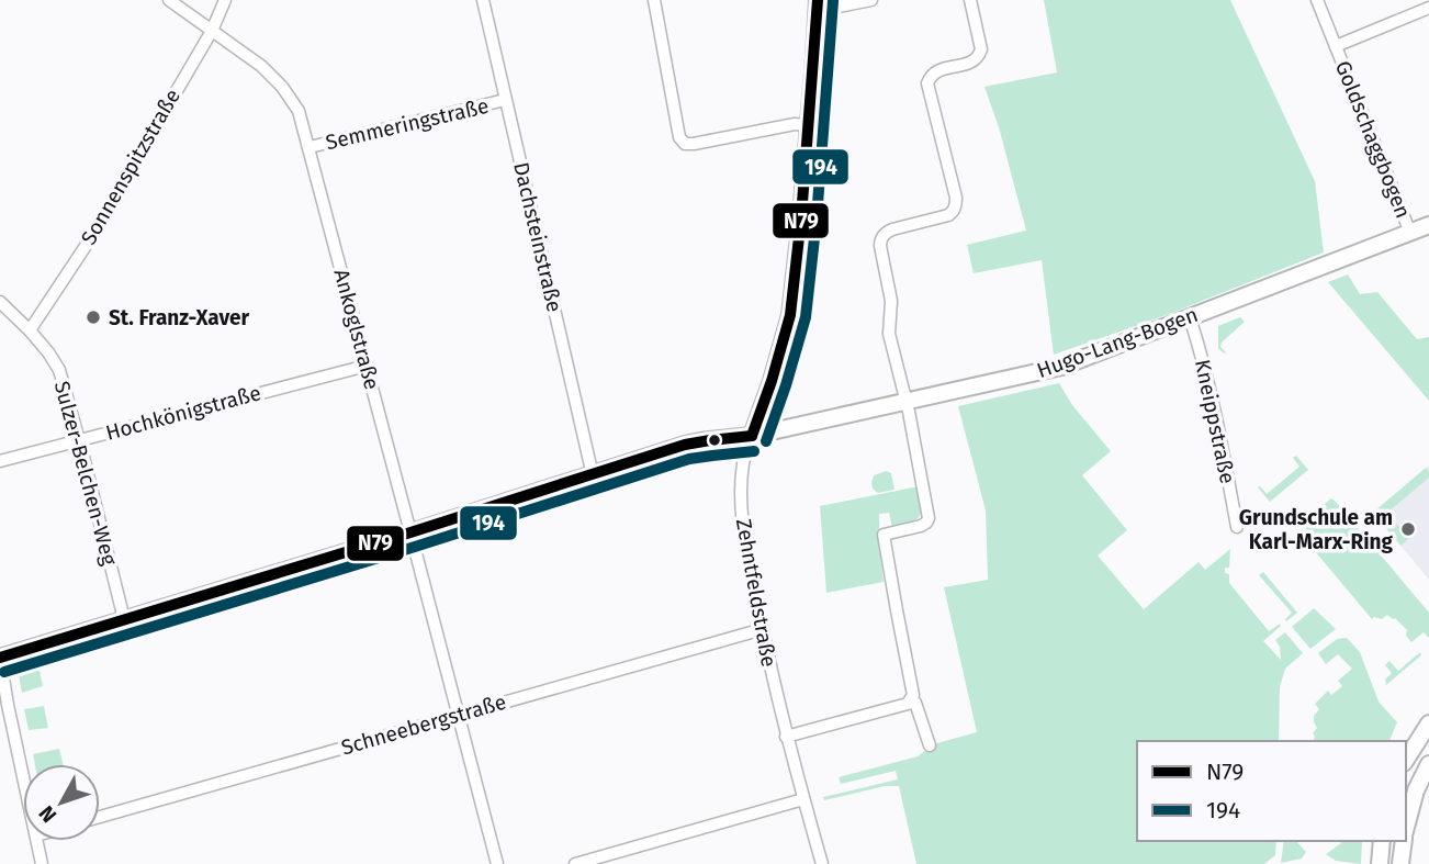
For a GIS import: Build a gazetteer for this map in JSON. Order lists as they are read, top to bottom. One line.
{"streets":{"street":["Semmeringstraße","Goldschaggbogen","Sonnenspitzstraße","Dachsteinstraße","Ankoglstraße","Hugo-Lang-Bogen","Hochkönigstraße","Kneippstraße","Sulzer-Belchen-Weg","Zehntfeldstraße","Schneebergstraße"]},"crossings":[["Semmeringstraße","Dachsteinstraße"],["Semmeringstraße","Ankoglstraße"],["Goldschaggbogen","Hugo-Lang-Bogen"],["Sonnenspitzstraße","Ankoglstraße"],["Sonnenspitzstraße","Sulzer-Belchen-Weg"],["Dachsteinstraße","Hugo-Lang-Bogen"],["Ankoglstraße","Hugo-Lang-Bogen"],["Ankoglstraße","Hochkönigstraße"],["Ankoglstraße","Schneebergstraße"],["Hugo-Lang-Bogen","Kneippstraße"],["Hugo-Lang-Bogen","Sulzer-Belchen-Weg"],["Hugo-Lang-Bogen","Zehntfeldstraße"],["Hochkönigstraße","Sulzer-Belchen-Weg"],["Zehntfeldstraße","Schneebergstraße"]],"places":["St. Franz-Xaver","Grundschule am Karl-Marx-Ring"],"lines":["transit line N79","transit line 194"],"legend":["N79","194"],"north":"bottom left"}
